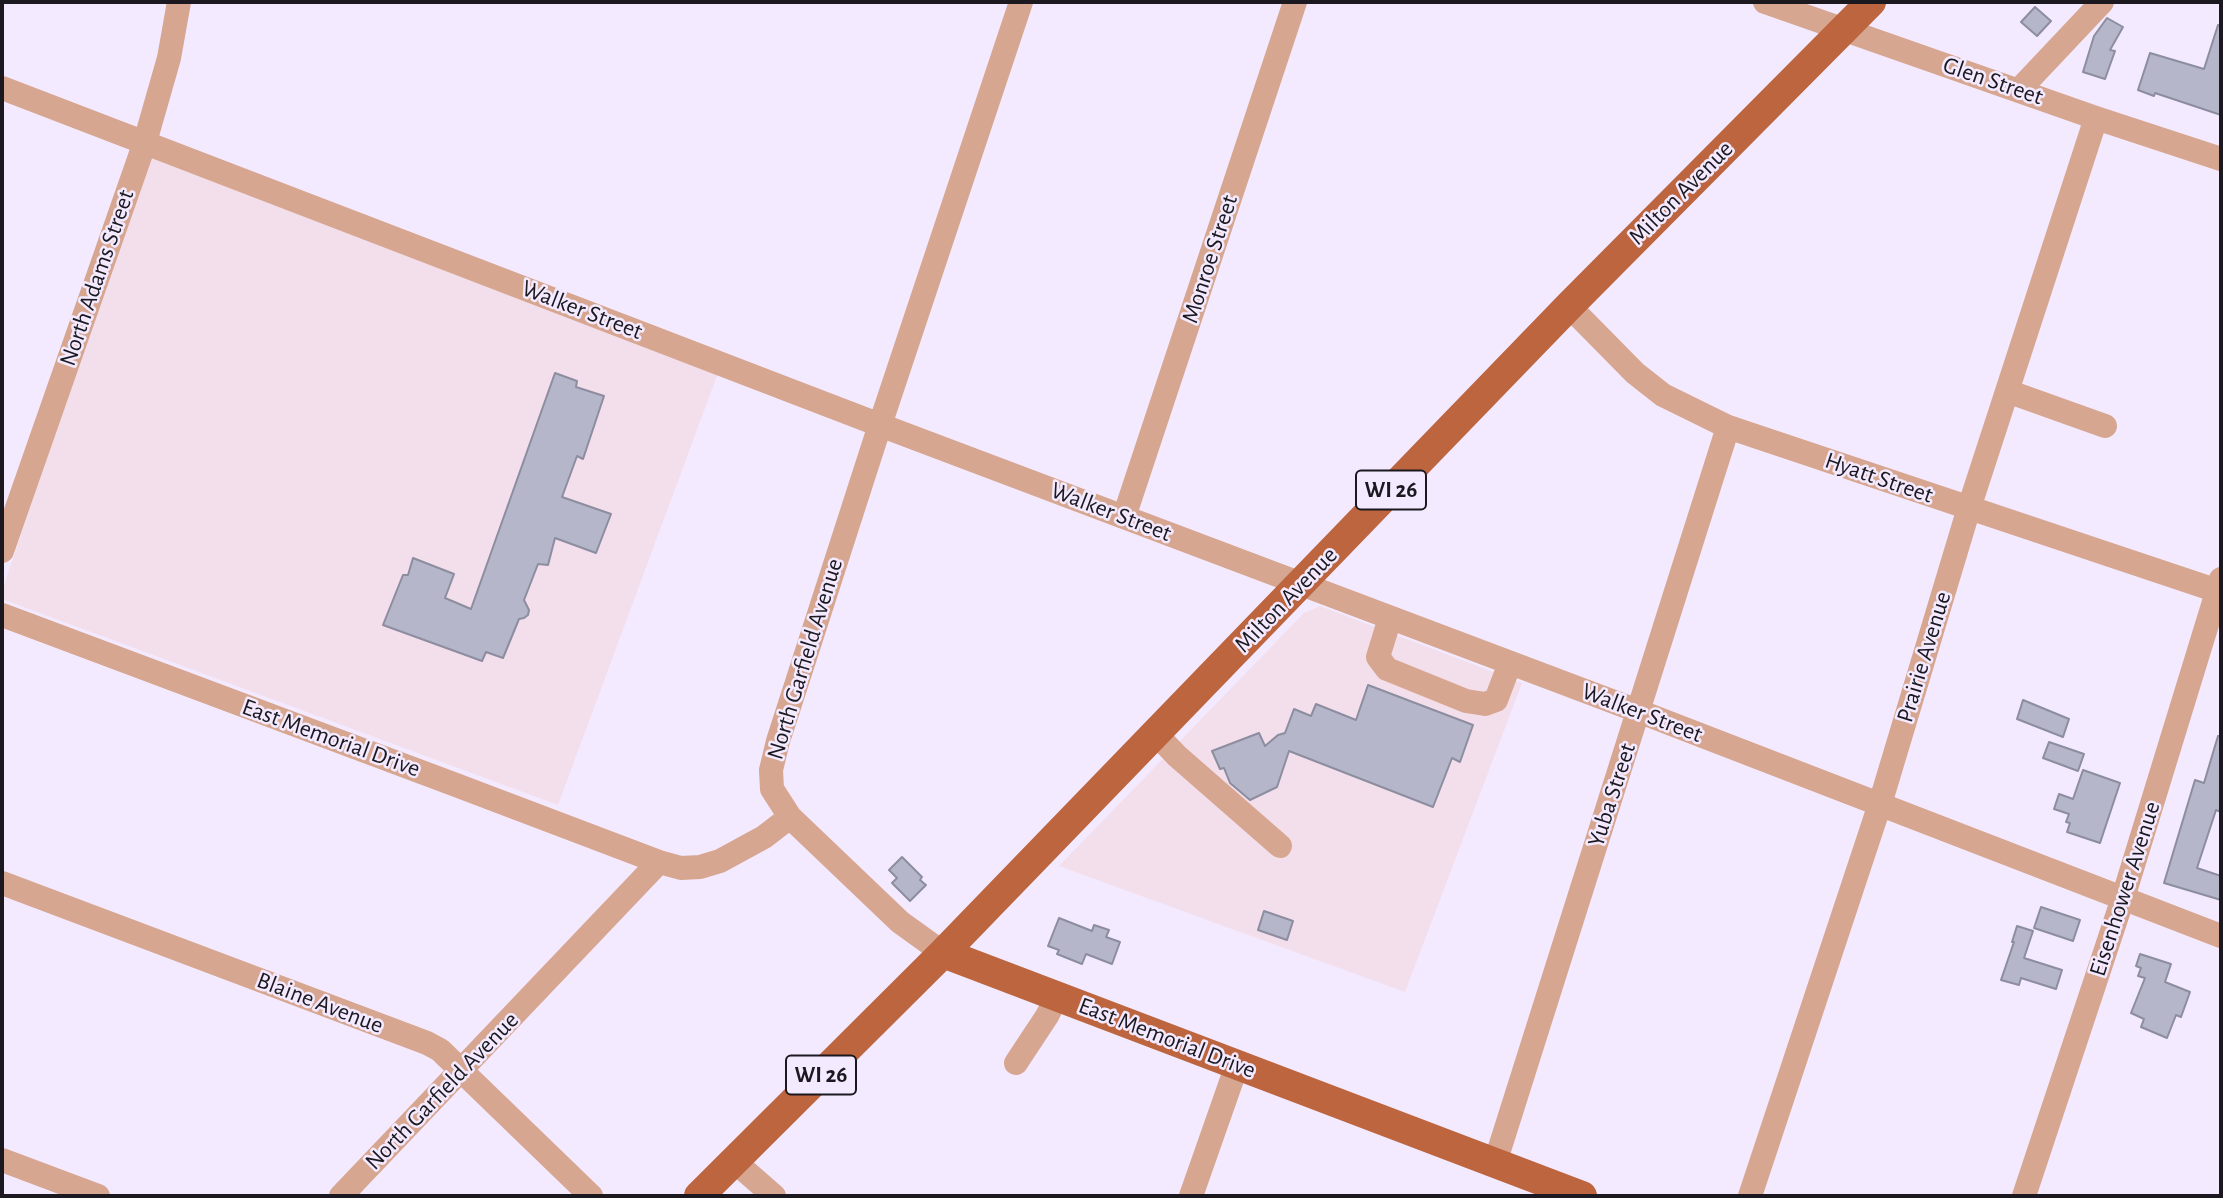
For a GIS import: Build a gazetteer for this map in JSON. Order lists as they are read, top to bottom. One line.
{"streets":{"main road":["Milton Avenue","WI 26","East Memorial Drive"],"street":["Glen Street","Monroe Street","North Adams Street","Walker Street","Hyatt Street","Prairie Avenue","North Garfield Avenue","Yuba Street","Eisenhower Avenue","Blaine Avenue"]},"crossings":[["Glen Street","Milton Avenue"],["Glen Street","Prairie Avenue"],["Milton Avenue","Walker Street"],["Milton Avenue","Hyatt Street"],["Milton Avenue","East Memorial Drive"],["Monroe Street","Walker Street"],["North Adams Street","Walker Street"],["Walker Street","Prairie Avenue"],["Walker Street","North Garfield Avenue"],["Walker Street","Yuba Street"],["Walker Street","Eisenhower Avenue"],["Hyatt Street","Prairie Avenue"],["Hyatt Street","Yuba Street"],["Hyatt Street","Eisenhower Avenue"],["North Garfield Avenue","East Memorial Drive"],["North Garfield Avenue","Blaine Avenue"],["East Memorial Drive","Yuba Street"]]}
